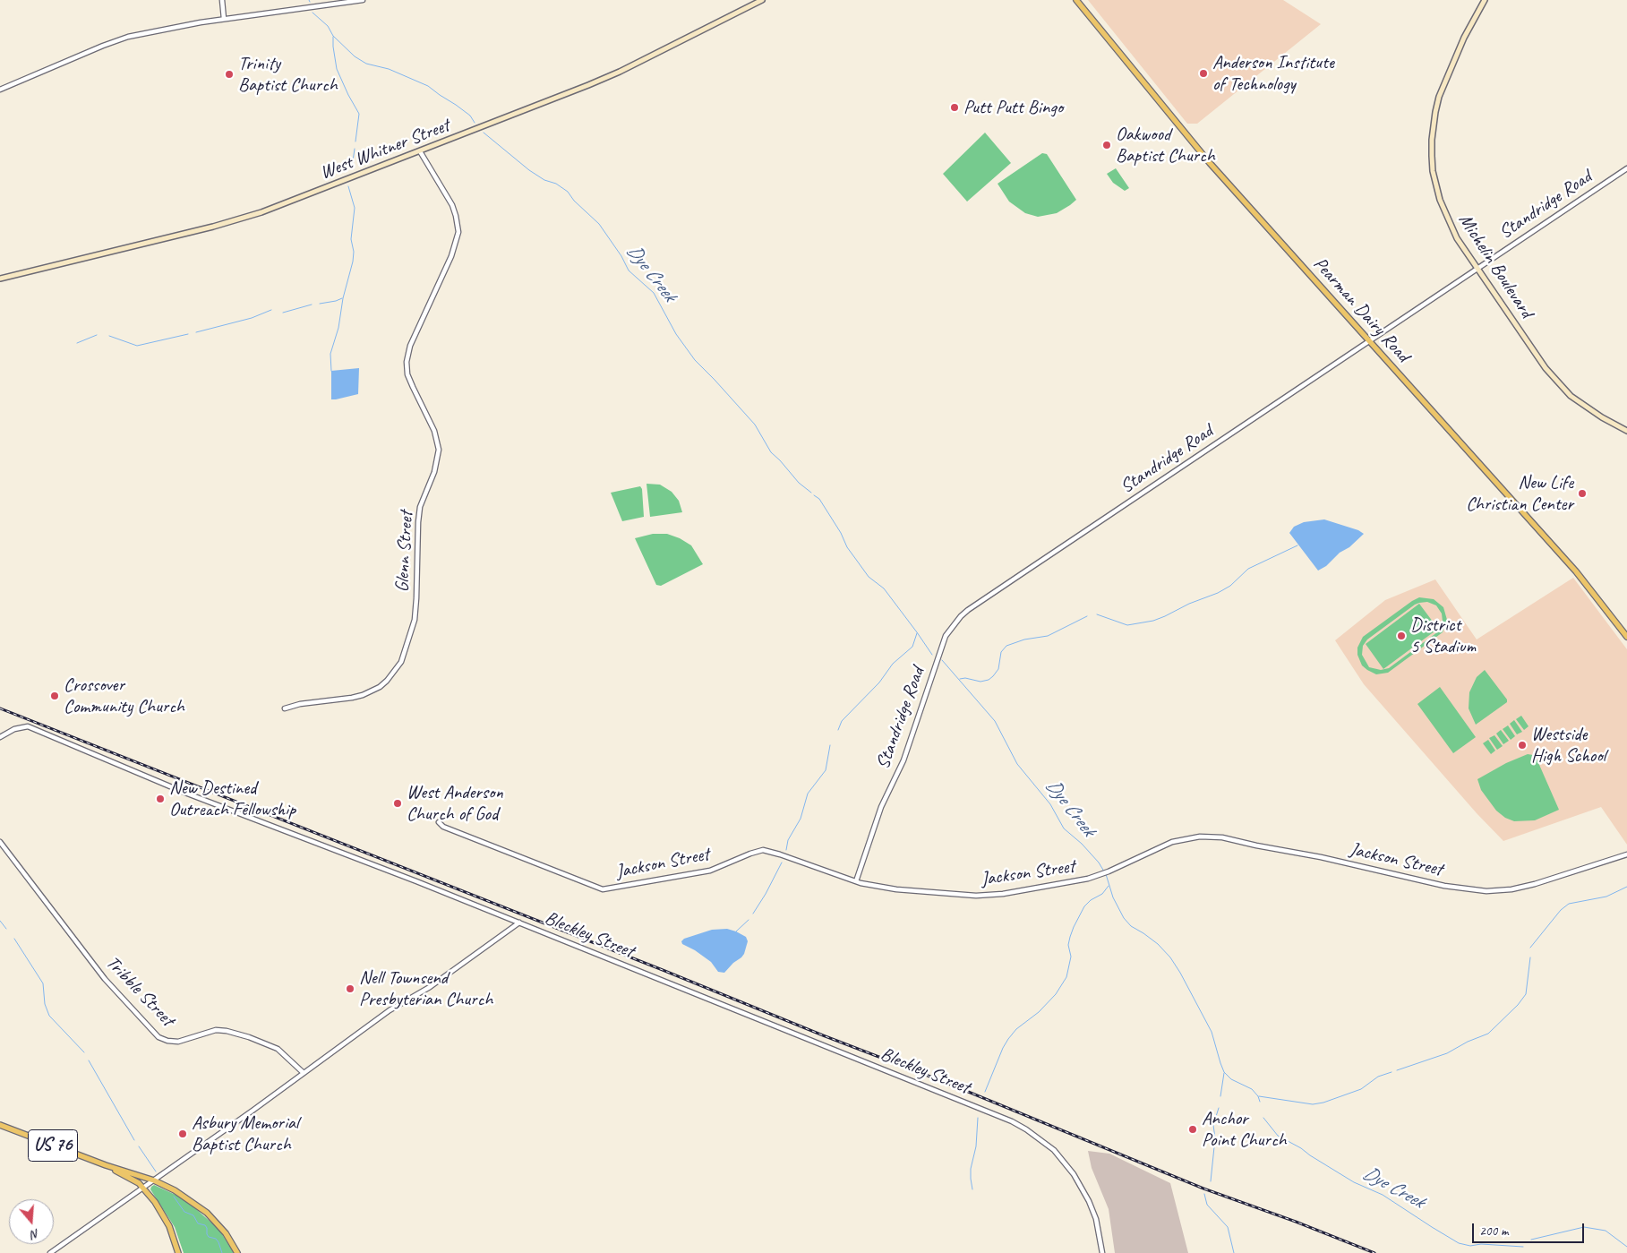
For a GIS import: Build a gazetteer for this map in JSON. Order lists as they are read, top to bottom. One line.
{"streets":{"main road":["West Whitner Street","Michelin Boulevard","Pearman Dairy Road","US 76"],"street":["Standridge Road","Glenn Street","Jackson Street","Bleckley Street","Tribble Street"]},"crossings":[["West Whitner Street","Glenn Street"],["Standridge Road","Michelin Boulevard"],["Standridge Road","Pearman Dairy Road"],["Standridge Road","Jackson Street"]],"water":["Dye Creek"],"places":["Anderson Institute of Technology","Trinity Baptist Church","Putt Putt Bingo","Oakwood Baptist Church","New Life Christian Center","District 5 Stadium","Crossover Community Church","Westside High School","New Destined Outreach Fellowship","West Anderson Church of God","Nell Townsend Presbyterian Church","Anchor Point Church","Asbury Memorial Baptist Church"],"scale_bar":"200 m","north":"bottom"}
